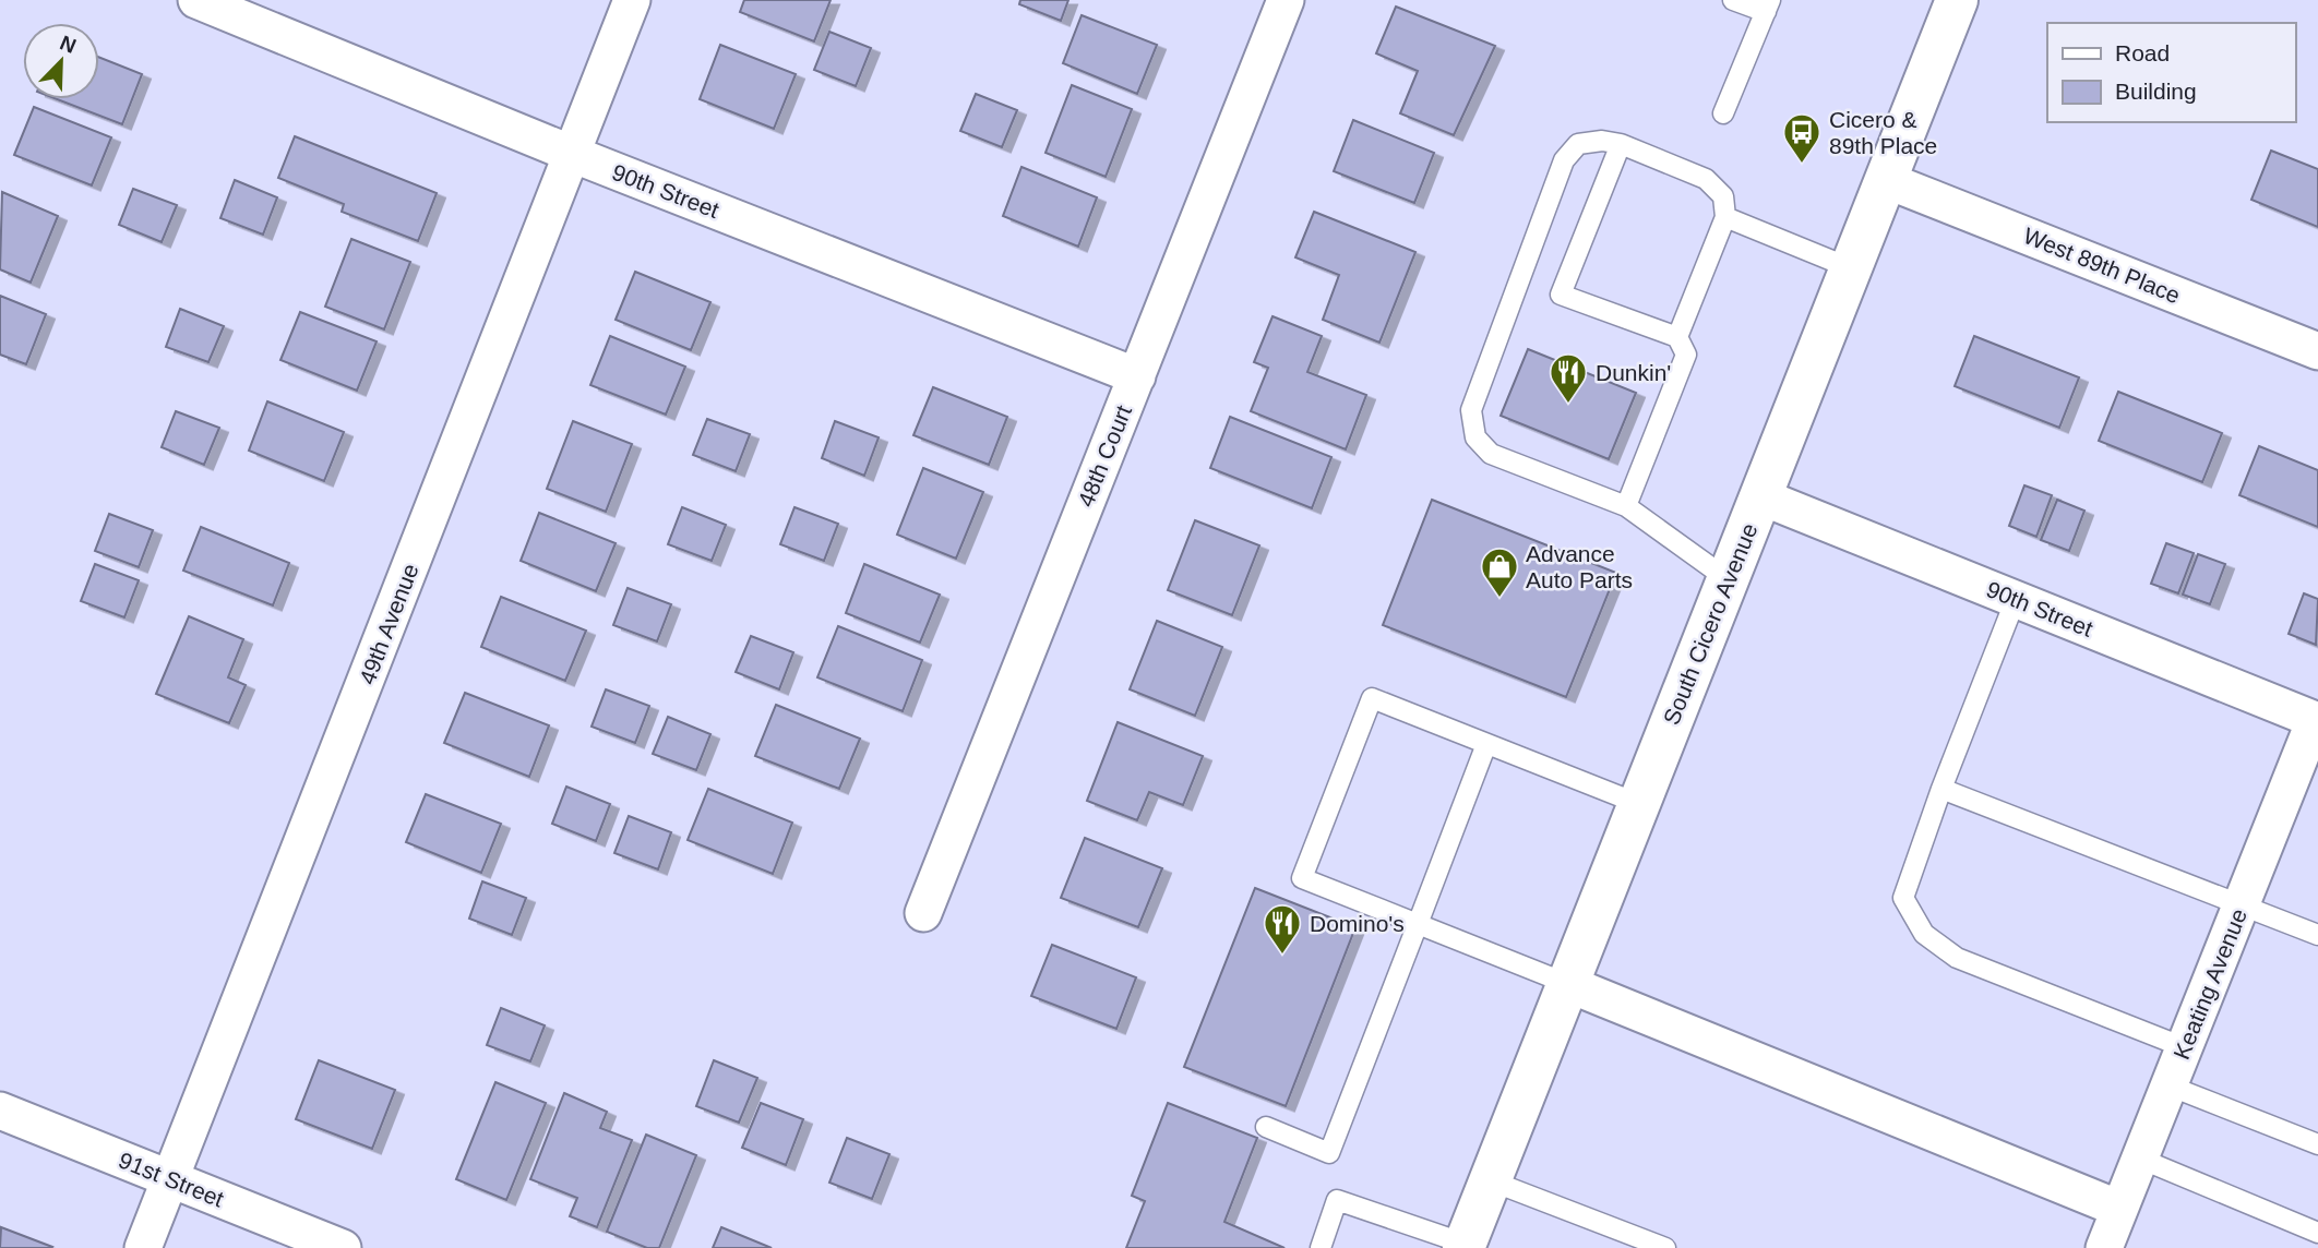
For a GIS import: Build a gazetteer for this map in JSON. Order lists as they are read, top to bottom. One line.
{"streets":{"main road":["South Cicero Avenue"],"street":["90th Street","West 89th Place","48th Court","49th Avenue","Keating Avenue","91st Street"]},"crossings":[["90th Street","48th Court"],["90th Street","49th Avenue"],["90th Street","South Cicero Avenue"],["90th Street","Keating Avenue"],["West 89th Place","South Cicero Avenue"],["49th Avenue","91st Street"]],"places":{"bus stop":["Cicero & 89th Place"],"restaurant":["Dunkin'","Domino's"],"shop":["Advance Auto Parts"]},"legend":["Road","Building"],"north":"top right"}
